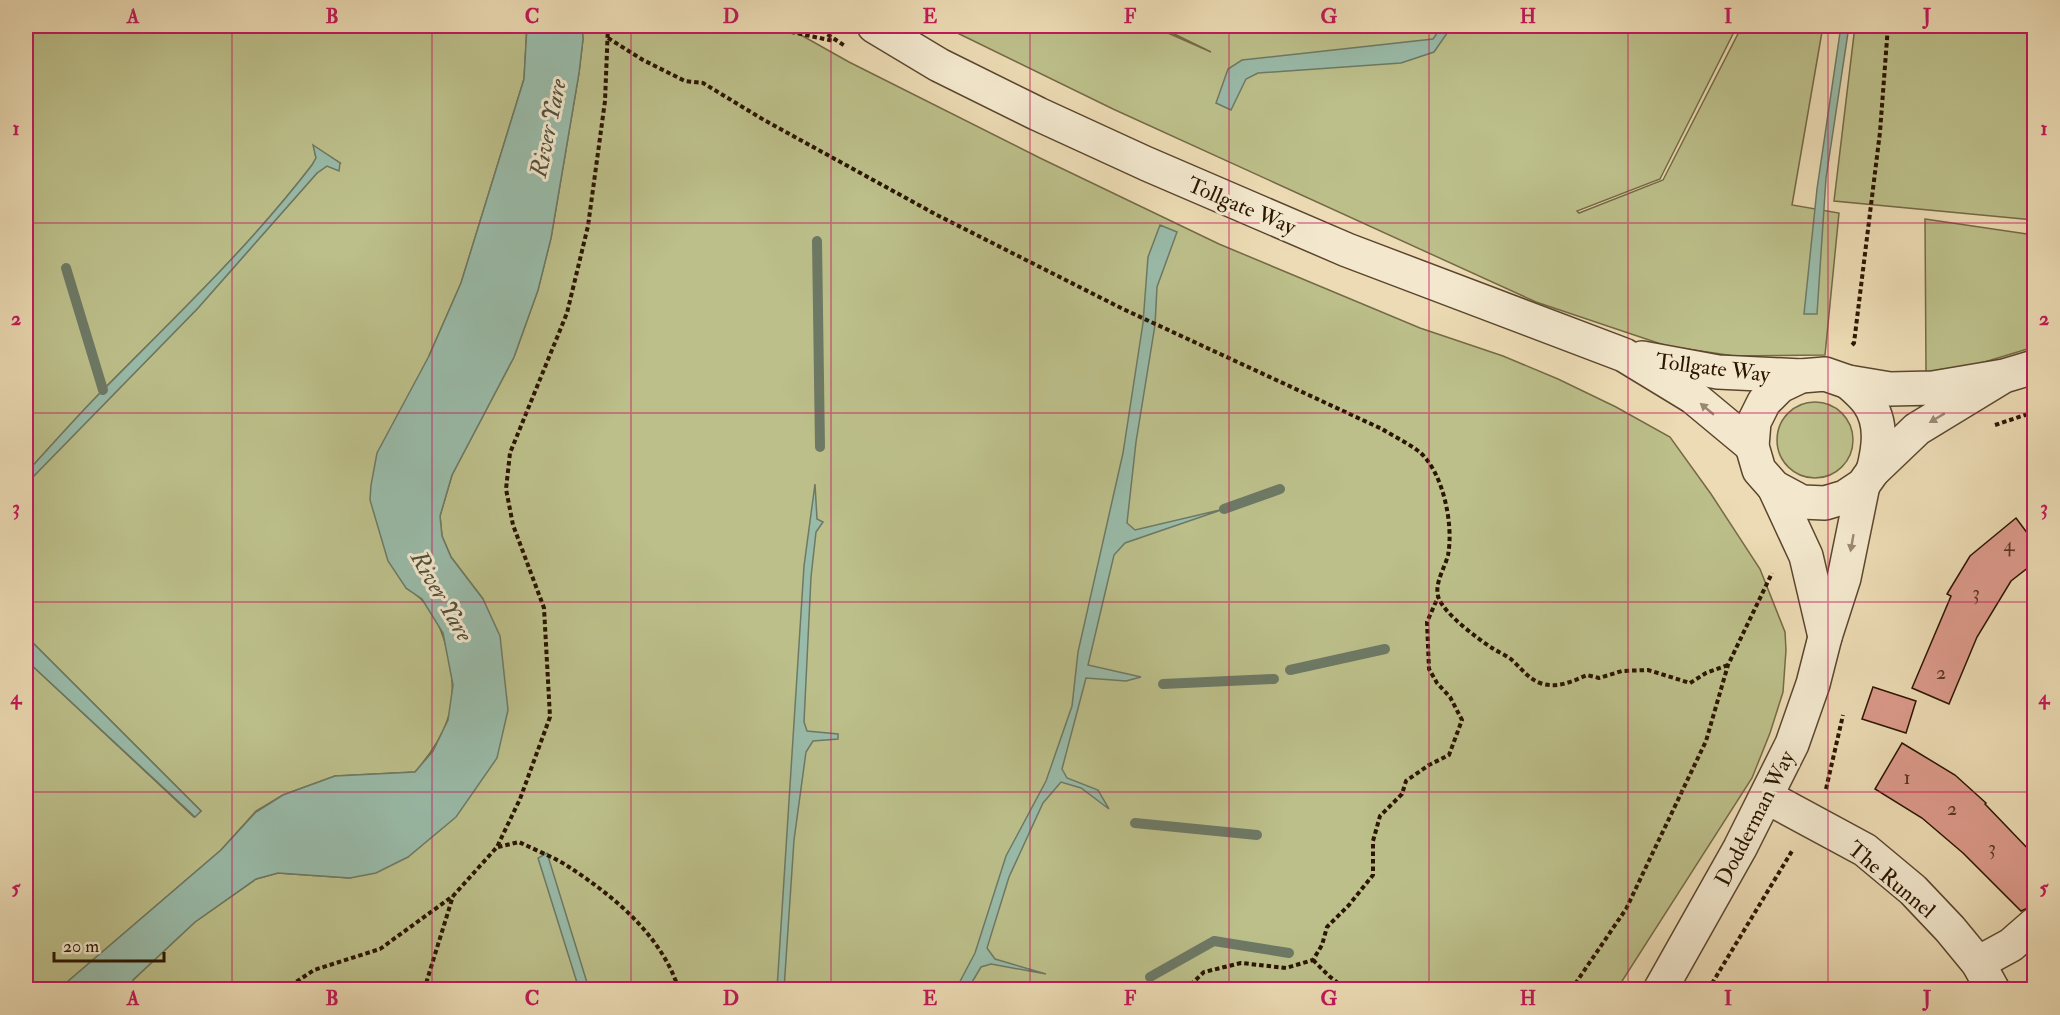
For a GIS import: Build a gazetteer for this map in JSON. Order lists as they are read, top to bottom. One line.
{"streets":{"street":["Tollgate Way","Dodderman Way","The Runnel"]},"crossings":[["Tollgate Way","Dodderman Way"],["Dodderman Way","The Runnel"]],"water":["River Yare"],"house_numbers":["4","3","2","1","2","3"],"scale_bar":"20 m","grid":{"columns":["A","B","C","D","E","F","G","H","I","J"],"rows":["1","2","3","4","5"]}}
